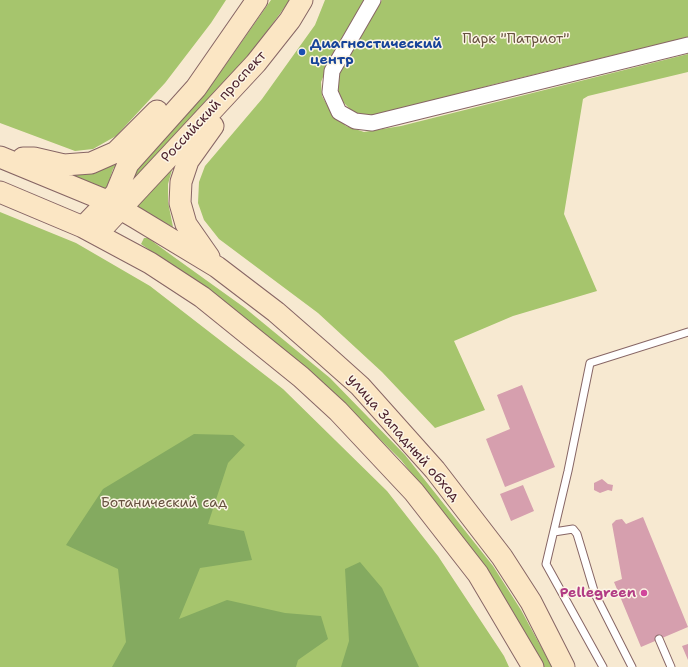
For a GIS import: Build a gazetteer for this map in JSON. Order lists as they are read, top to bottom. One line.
{"streets":{"main road":["Российский проспект","улица Западный обход"]},"crossings":[["Российский проспект","улица Западный обход"]],"parks":["Парк \"Патриот\"","Ботанический сад"],"places":["Диагностический центр","Pellegreen"]}
